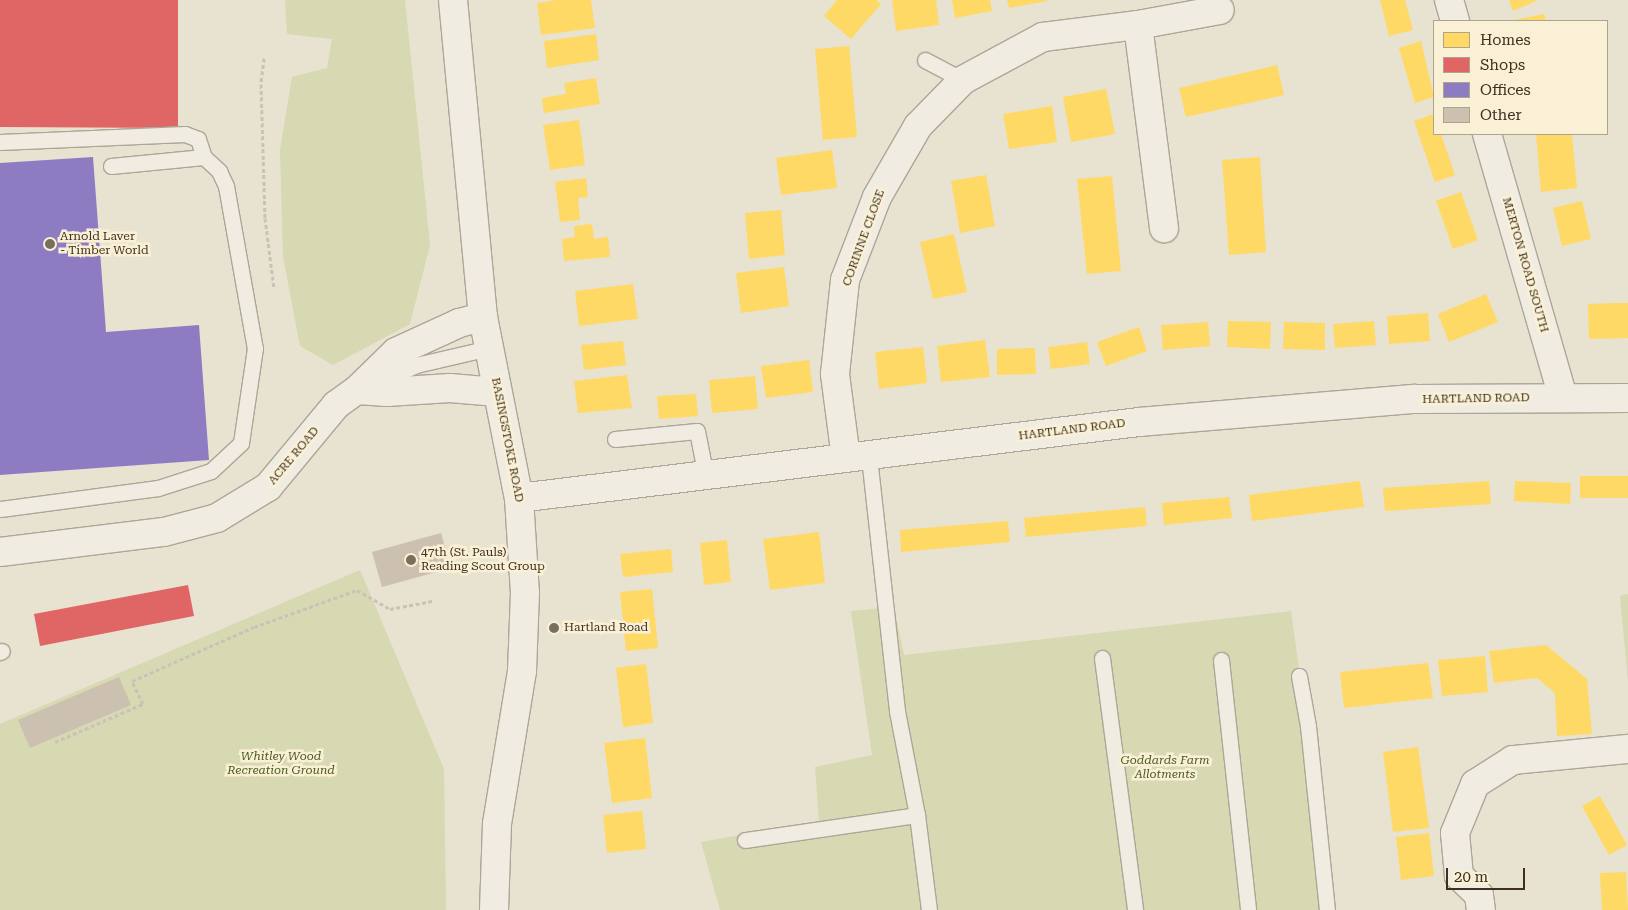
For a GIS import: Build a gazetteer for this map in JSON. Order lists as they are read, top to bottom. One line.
{"streets":{"street":["CORINNE CLOSE","MERTON ROAD SOUTH","HARTLAND ROAD","BASINGSTOKE ROAD","ACRE ROAD"]},"crossings":[["CORINNE CLOSE","HARTLAND ROAD"],["MERTON ROAD SOUTH","HARTLAND ROAD"],["HARTLAND ROAD","BASINGSTOKE ROAD"],["BASINGSTOKE ROAD","ACRE ROAD"]],"parks":["Whitley Wood Recreation Ground","Goddards Farm Allotments"],"places":["Arnold Laver - Timber World","47th (St. Pauls) Reading Scout Group","Hartland Road"],"legend":["Homes","Shops","Offices","Other"],"scale_bar":"20 m"}
